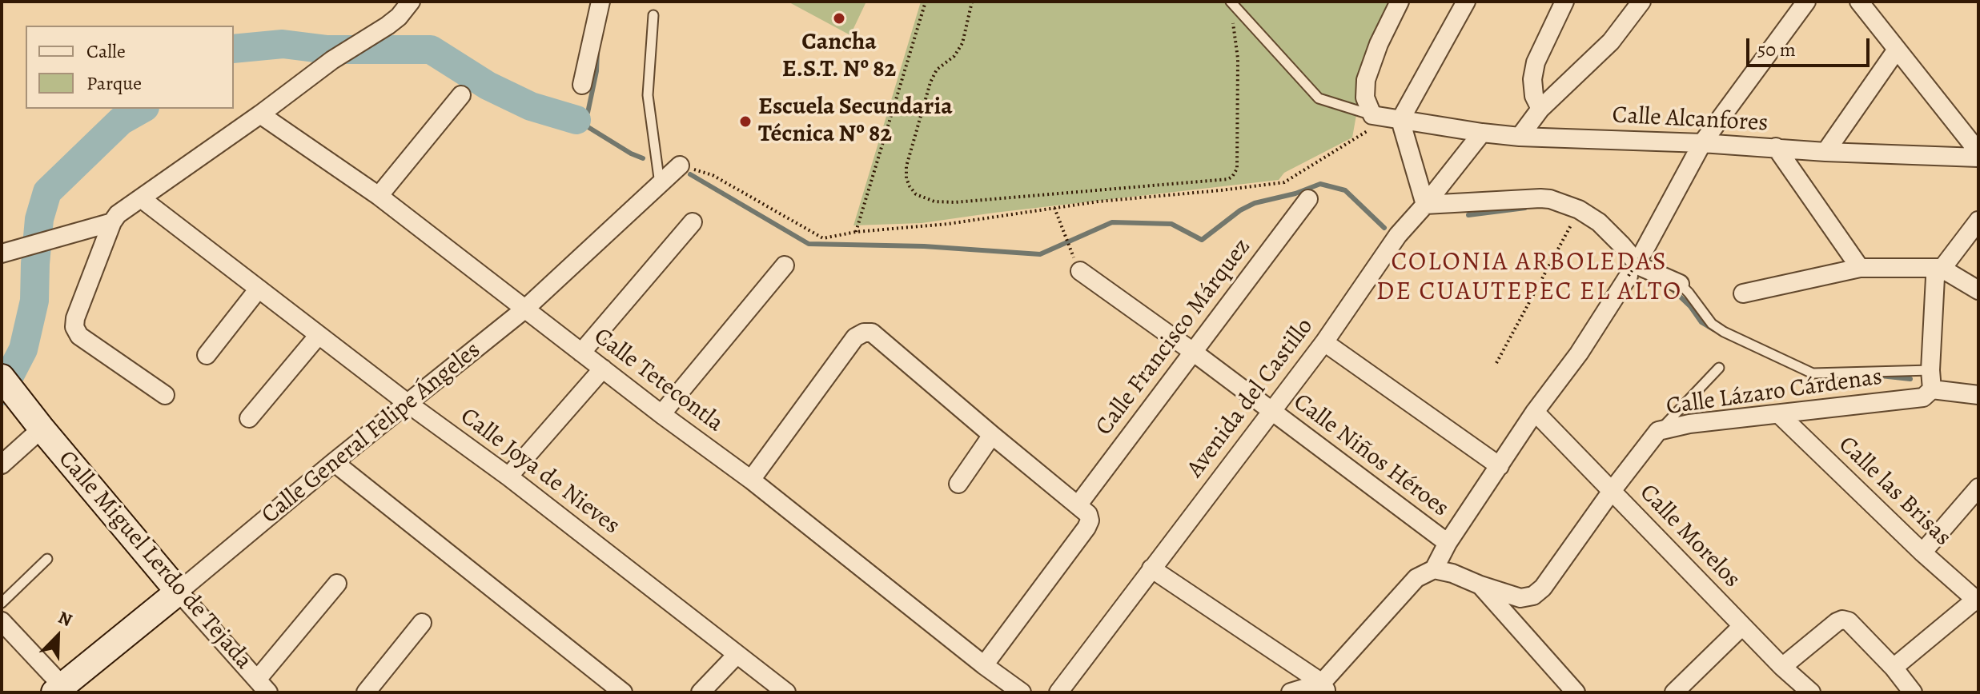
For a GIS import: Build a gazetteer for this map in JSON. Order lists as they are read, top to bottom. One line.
{"streets":{"street":["Calle Alcanfores","Calle Francisco Márquez","Calle Tetecontla","Calle Lázaro Cárdenas","Avenida del Castillo","Calle General Felipe Ángeles","Calle Niños Héroes","Calle Joya de Nieves","Calle las Brisas","Calle Morelos","Calle Miguel Lerdo de Tejada"]},"crossings":[["Calle Alcanfores","Avenida del Castillo"],["Calle Francisco Márquez","Calle Niños Héroes"],["Calle Tetecontla","Calle General Felipe Ángeles"],["Calle Lázaro Cárdenas","Calle las Brisas"],["Calle Lázaro Cárdenas","Calle Morelos"],["Avenida del Castillo","Calle Niños Héroes"],["Calle General Felipe Ángeles","Calle Joya de Nieves"],["Calle General Felipe Ángeles","Calle Miguel Lerdo de Tejada"]],"districts":["COLONIA ARBOLEDAS DE CUAUTEPEC EL ALTO"],"places":["Cancha E.S.T. Nº 82","Escuela Secundaria Técnica Nº 82"],"legend":["Calle","Parque"],"scale_bar":"50 m","north":"top right"}
